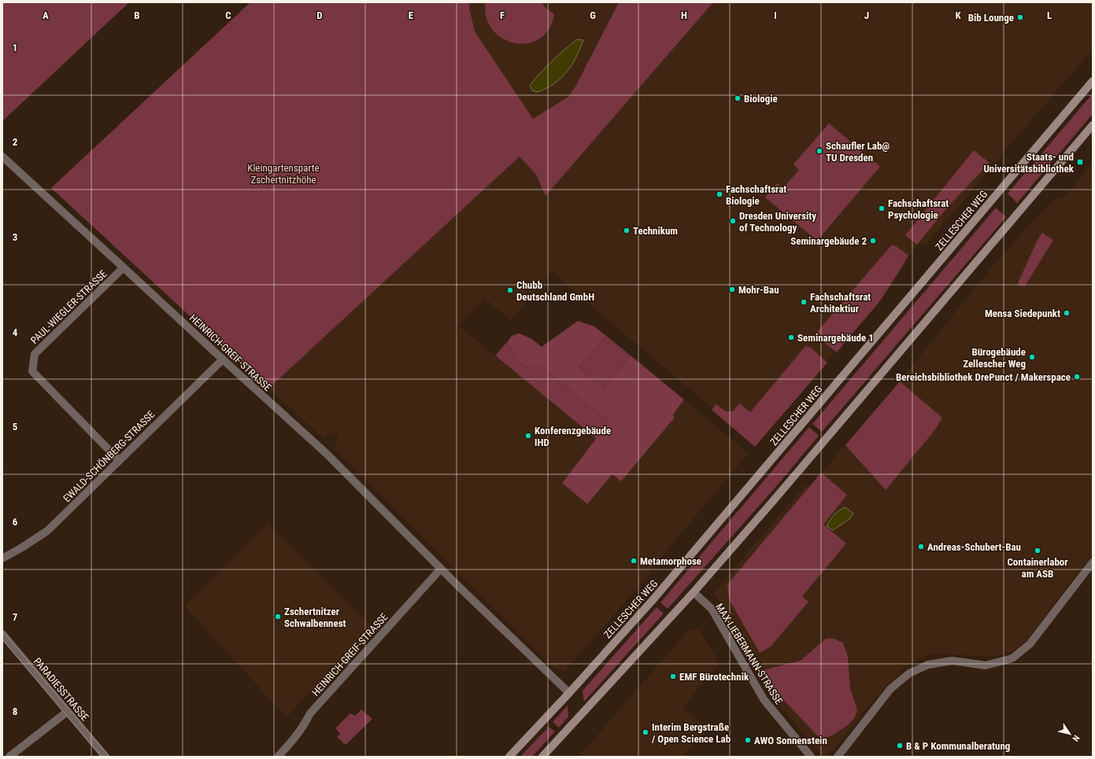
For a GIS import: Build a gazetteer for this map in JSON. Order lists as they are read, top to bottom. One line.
{"streets":{"main road":["ZELLESCHER WEG"],"street":["PAUL-WIEGLER-STRASSE","HEINRICH-GREIF-STRASSE","EWALD-SCHÖNBERG-STRASSE","MAX-LIEBERMANN-STRASSE","PARADIESSTRASSE"]},"crossings":[["ZELLESCHER WEG","HEINRICH-GREIF-STRASSE"],["PAUL-WIEGLER-STRASSE","HEINRICH-GREIF-STRASSE"],["PAUL-WIEGLER-STRASSE","EWALD-SCHÖNBERG-STRASSE"],["HEINRICH-GREIF-STRASSE","EWALD-SCHÖNBERG-STRASSE"]],"parks":["Kleingartensparte Zschertnitzhöhe"],"places":{"other":["Bib Lounge","Biologie","Schaufler Lab@ TU Dresden","Fachschaftsrat Biologie","Fachschaftsrat Psychologie","Dresden University of Technology","Technikum","Seminargebäude 2","Mohr-Bau","Chubb Deutschland GmbH","Fachschaftsrat Architektiur","Mensa Siedepunkt","Seminargebäude 1","Bürogebäude Zellescher Weg","Bereichsbibliothek DrePunct / Makerspace","Konferenzgebäude IHD","Andreas-Schubert-Bau","Containerlabor am ASB","Metamorphose","Zschertnitzer Schwalbennest","EMF Bürotechnik","Interim Bergstraße / Open Science Lab","AWO Sonnenstein","B & P Kommunalberatung"],"transit":["Staats- und Universitätsbibliothek"]},"north":"bottom right","grid":{"columns":["A","B","C","D","E","F","G","H","I","J","K","L"],"rows":["1","2","3","4","5","6","7","8"]}}
